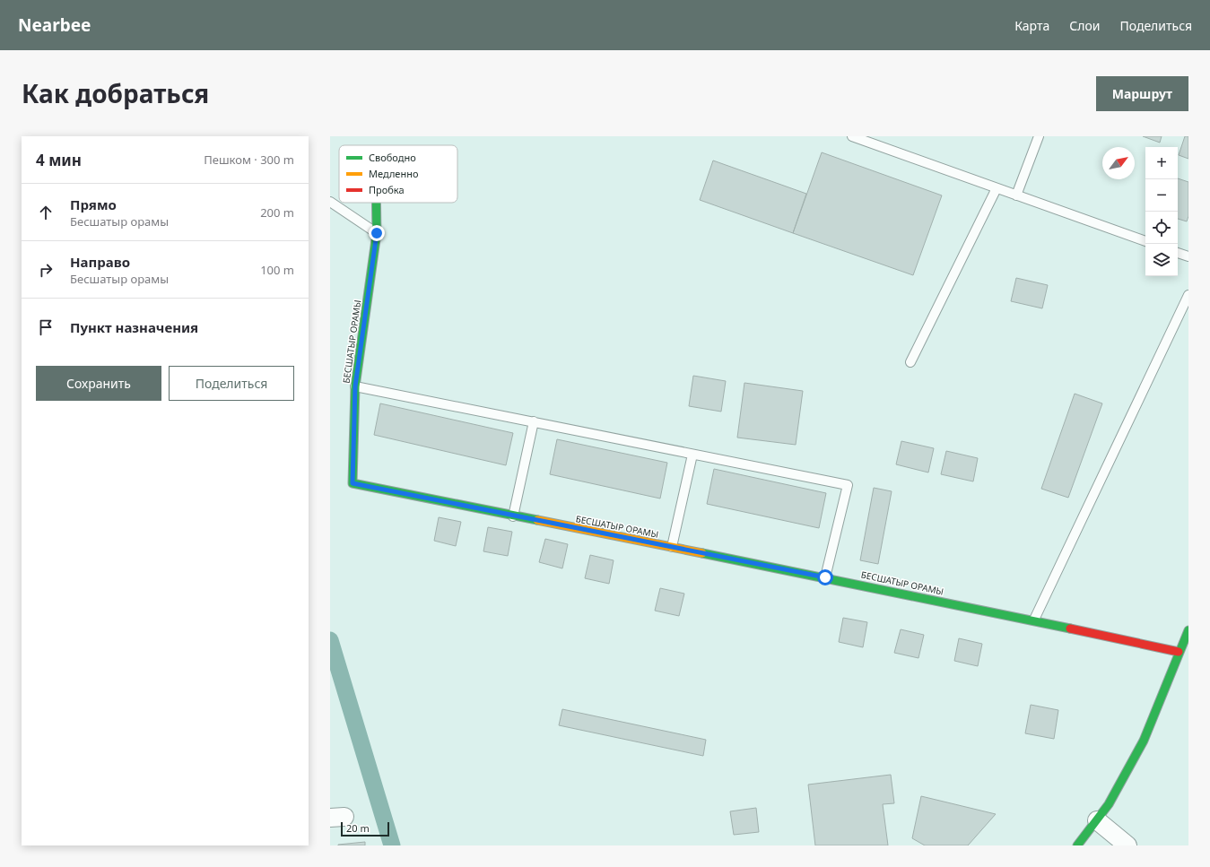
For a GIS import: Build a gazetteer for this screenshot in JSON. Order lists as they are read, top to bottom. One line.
{"streets":{"street":["БЕСШАТЫР ОРАМЫ"]},"legend":["Свободно","Медленно","Пробка"],"scale_bar":"20 m","north":"top right","page":{"header":"Nearbee","nav":["Карта","Слои","Поделиться"],"title":"Как добраться","buttons":["Маршрут",["Сохранить","Поделиться"]],"heading":["4 мин","Пешком · 300 m"],"map_buttons":["+","−"],"list":[["Прямо","Бесшатыр орамы","200 m"],["Направо","Бесшатыр орамы","100 m"],"Пункт назначения"],"scale":"20 m"}}
